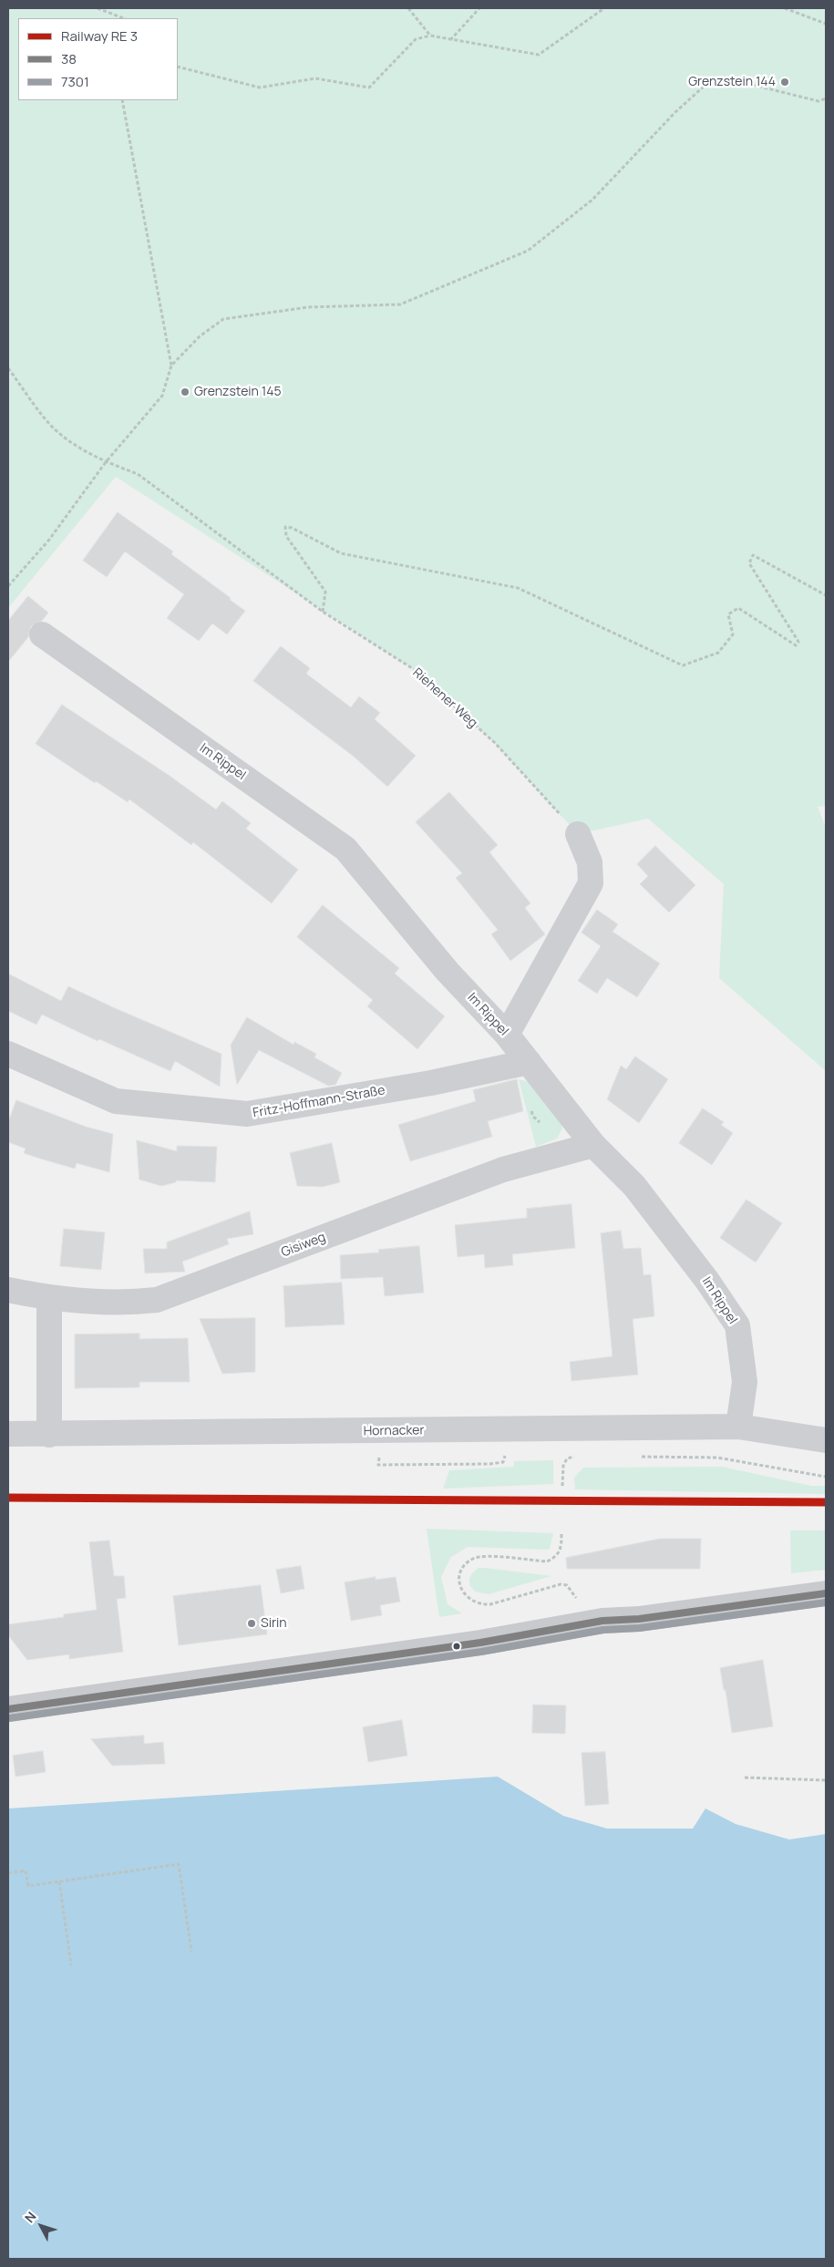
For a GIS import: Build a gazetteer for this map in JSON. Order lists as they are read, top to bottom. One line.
{"streets":{"street":["Im Rippel","Fritz-Hoffmann-Straße","Gisiweg","Hornacker"],"path":["Riehener Weg"]},"crossings":[["Im Rippel","Fritz-Hoffmann-Straße"],["Im Rippel","Gisiweg"],["Im Rippel","Hornacker"]],"places":["Grenzstein 144","Grenzstein 145","Sirin"],"lines":["transit line 38","transit line 7301"],"legend":["Railway RE 3","38","7301"],"north":"top left"}
